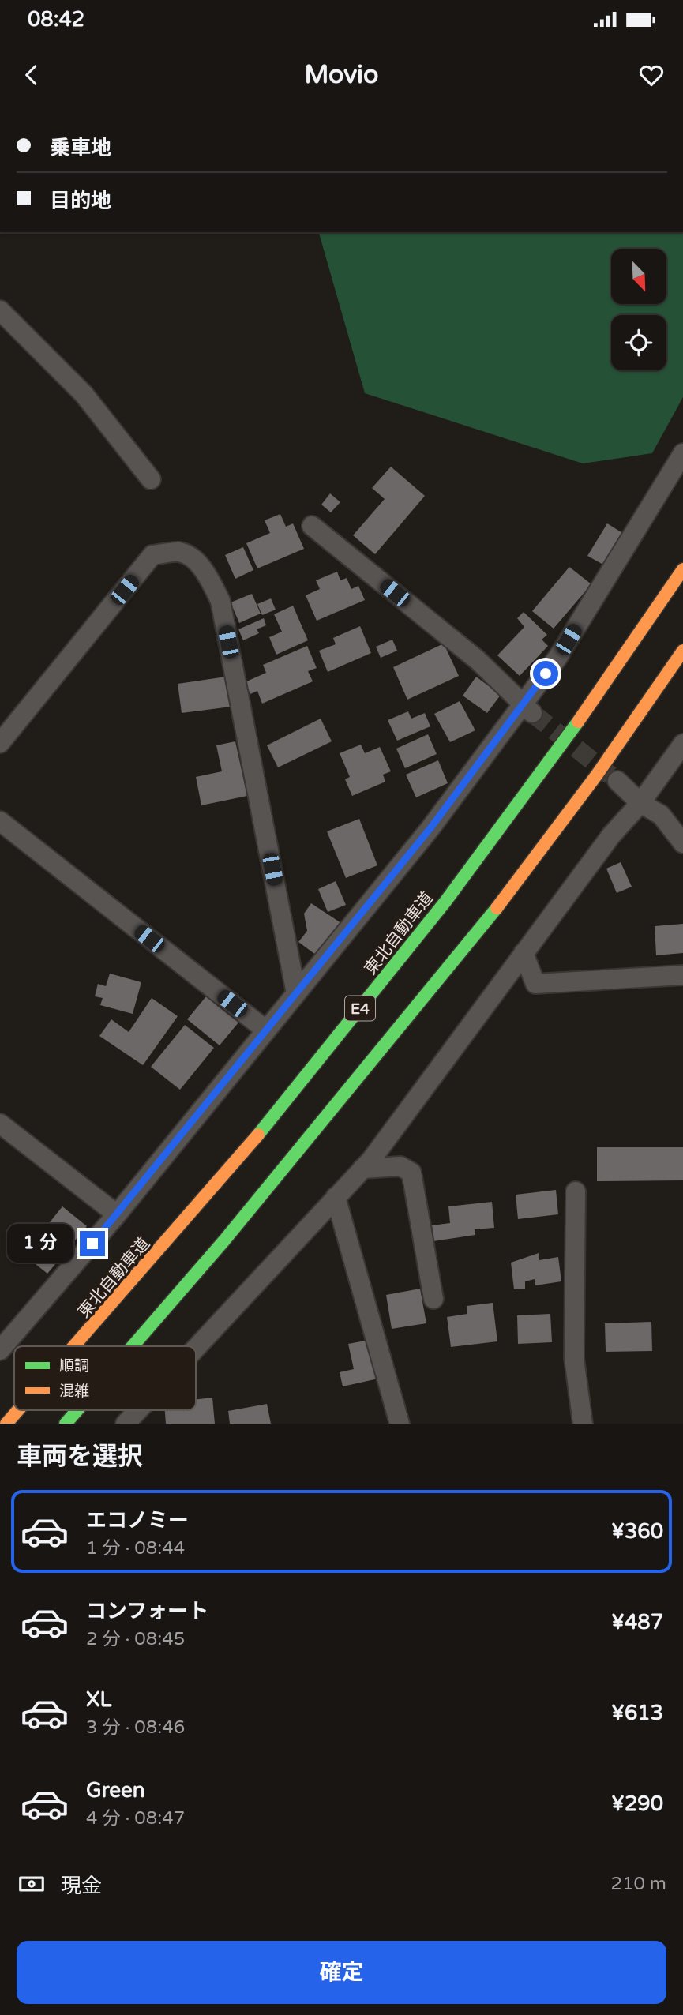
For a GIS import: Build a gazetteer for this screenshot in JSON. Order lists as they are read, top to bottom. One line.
{"streets":{"highway":["東北自動車道","E4"]},"legend":["順調","混雑"],"north":"bottom right","page":{"status":"08:42","header":"Movio","banner":["乗車地","目的地"],"bubble":"1 分","heading":"車両を選択","list":[{"name":"エコノミー","note":"1 分 · 08:44","value":"¥360"},{"name":"コンフォート","note":"2 分 · 08:45","value":"¥487"},{"name":"XL","note":"3 分 · 08:46","value":"¥613"},{"name":"Green","note":"4 分 · 08:47","value":"¥290"}],"pay":["現金","210 m"],"buttons":"確定"}}
